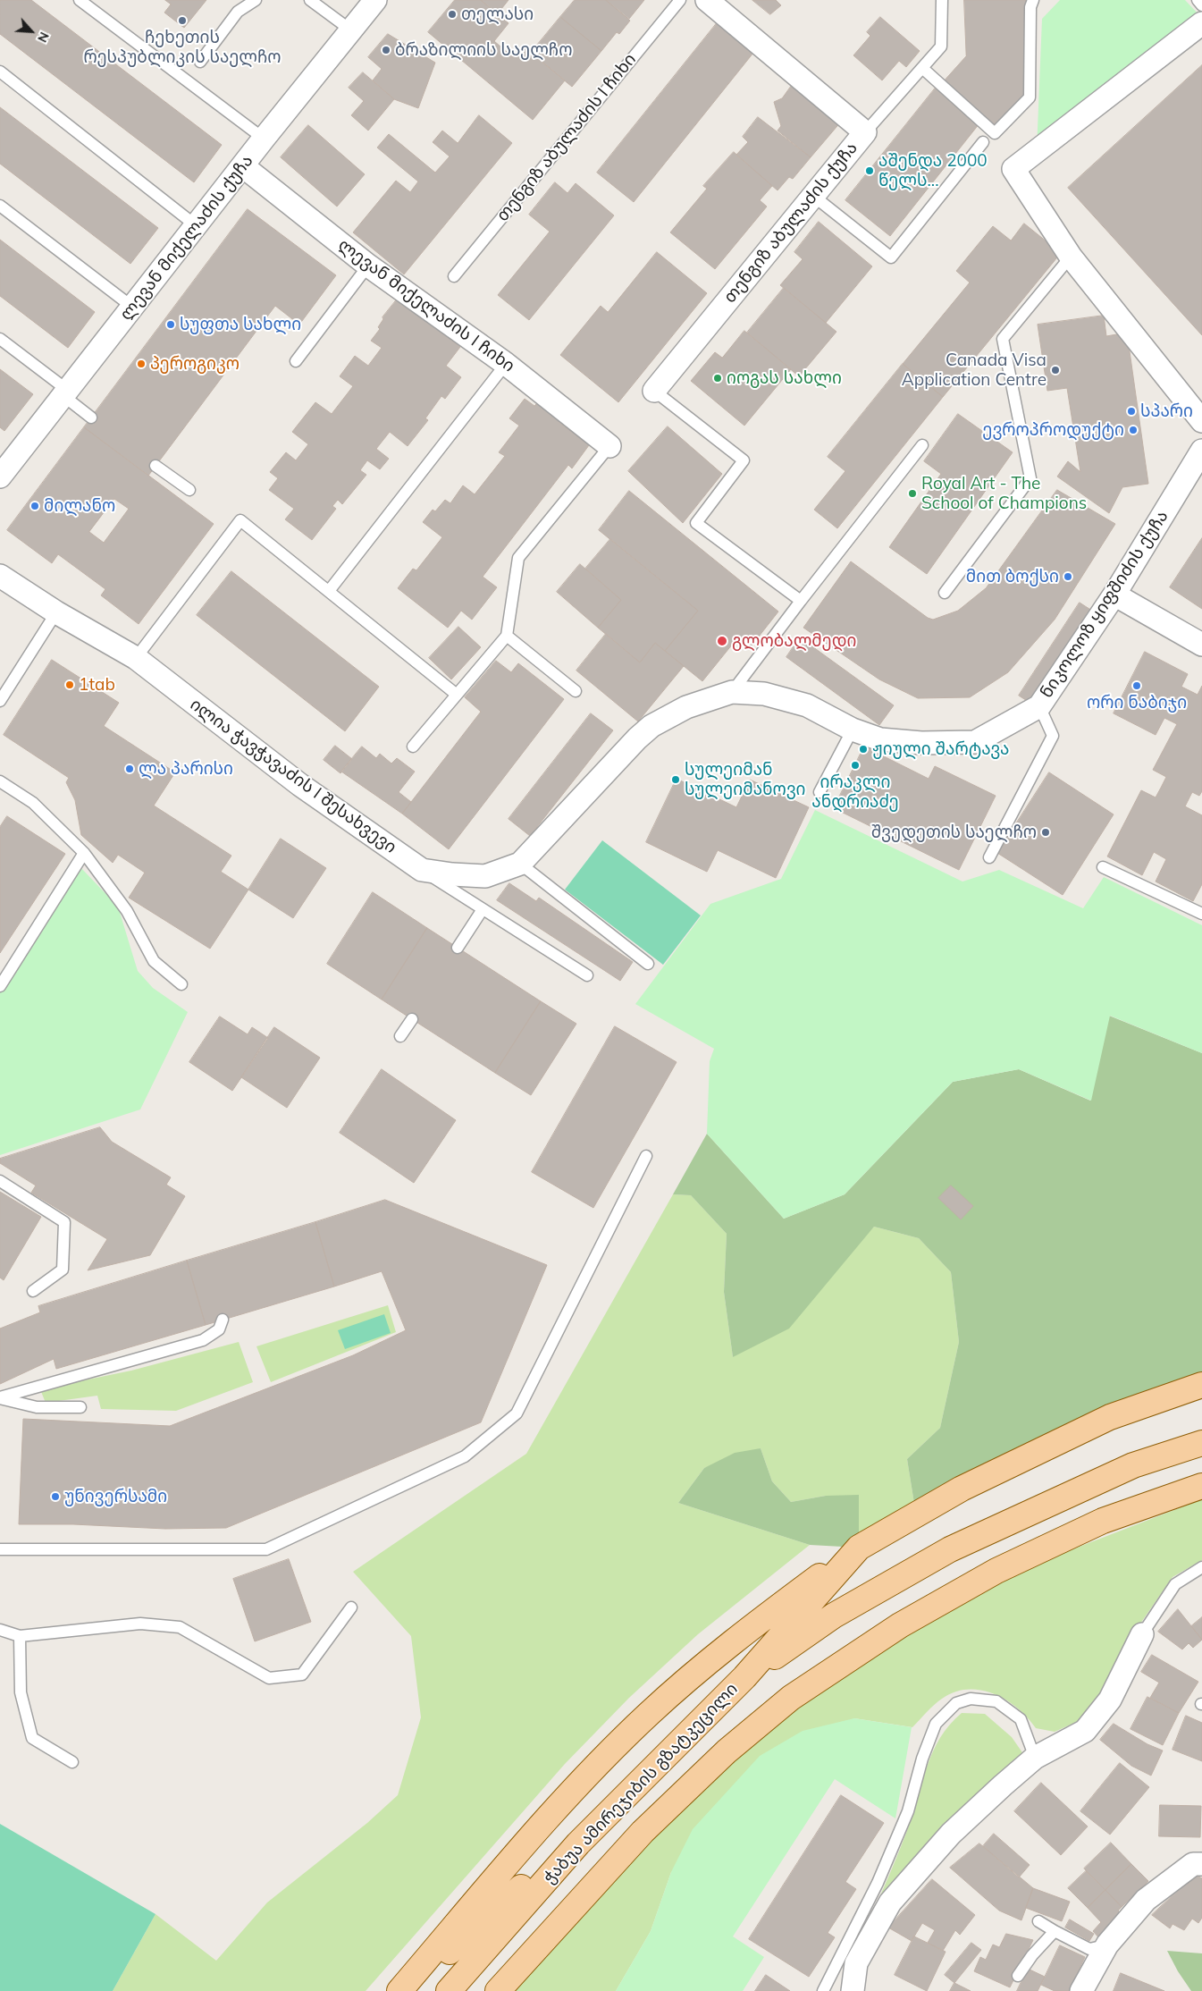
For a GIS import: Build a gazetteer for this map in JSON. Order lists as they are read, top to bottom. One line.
{"streets":{"main road":["ჭაბუა ამირეჯიბის გზატკეცილი"],"street":["თენგიზ აბულაძის ქუჩა","ლევან მიქელაძის ქუჩა","ლევან მიქელაძის I ჩიხი","ნიკოლოზ ყიფშიძის ქუჩა","ილია ჭავჭავაძის I შესახვევი"],"lane":["თენგიზ აბულაძის I ჩიხი"]},"crossings":[["ლევან მიქელაძის ქუჩა","ლევან მიქელაძის I ჩიხი"],["ნიკოლოზ ყიფშიძის ქუჩა","ილია ჭავჭავაძის I შესახვევი"]],"places":["თელასი","ჩეხეთის რესპუბლიკის საელჩო","ბრაზილიის საელჩო","აშენდა 2000 წელს...","სუფთა სახლი","პეროგიკო","Canada Visa Application Centre","იოგას სახლი","სპარი","ევროპროდუქტი","Royal Art - The School of Champions","მილანო","მით ბოქსი","გლობალმედი","1tab","ორი ნაბიჯი","ჟიული შარტავა","ირაკლი ანდრიაძე","ლა პარისი","სულეიმან სულეიმანოვი","შვედეთის საელჩო","უნივერსამი"],"north":"bottom right"}
